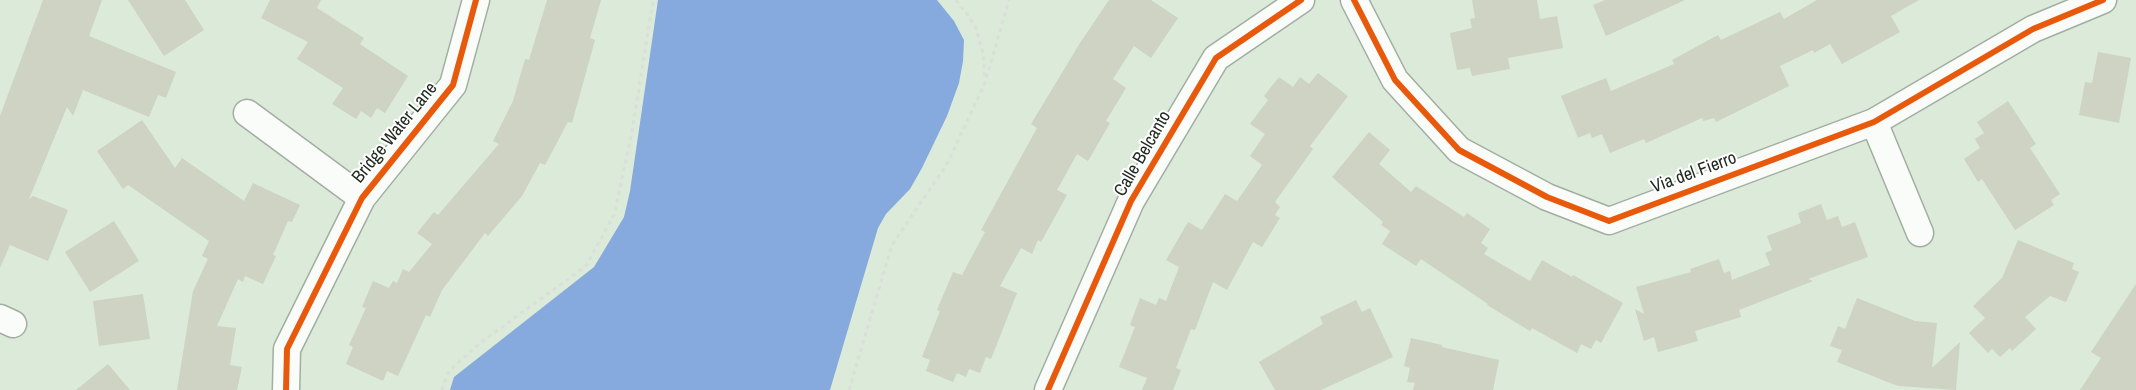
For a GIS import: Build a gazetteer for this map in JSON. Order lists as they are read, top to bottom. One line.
{"streets":{"street":["Bridge Water Lane","Calle Belcanto","Via del Fierro"]}}
